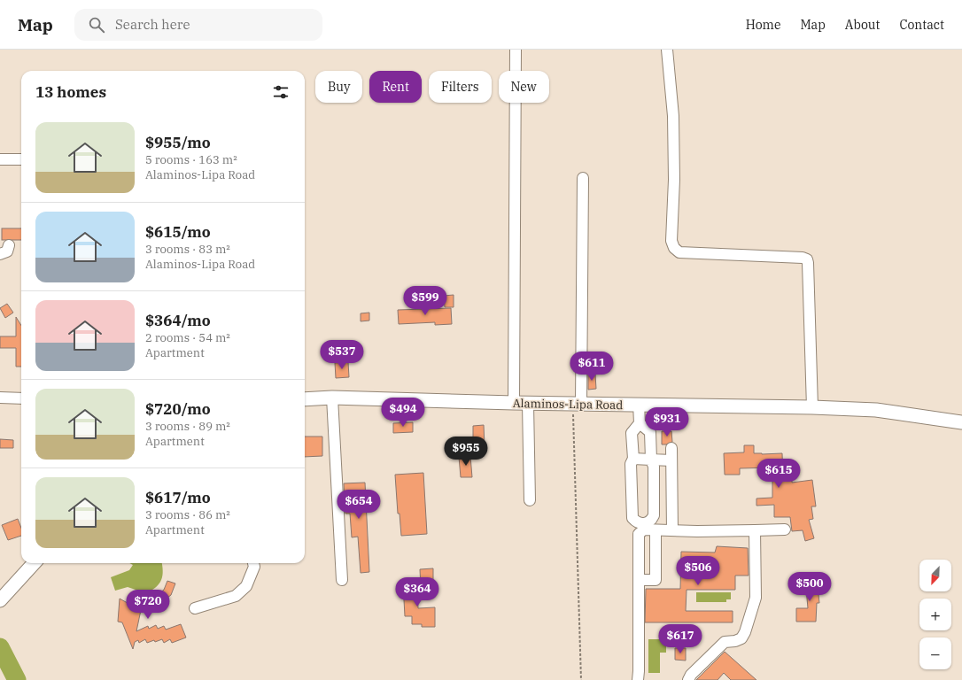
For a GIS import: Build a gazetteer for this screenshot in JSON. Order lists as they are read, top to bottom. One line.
{"streets":{"main road":["Alaminos-Lipa Road"]},"north":"bottom left","page":{"header":"Map","search":"Search here","nav":["Home","Map","About","Contact"],"chip":["Buy","Rent","Filters","New"],"heading":"13 homes","list":[{"name":"$955/mo","note":"5 rooms · 163 m² · Alaminos-Lipa Road"},{"name":"$615/mo","note":"3 rooms · 83 m² · Alaminos-Lipa Road"},{"name":"$364/mo","note":"2 rooms · 54 m² · Apartment"},{"name":"$720/mo","note":"3 rooms · 89 m² · Apartment"},{"name":"$617/mo","note":"3 rooms · 86 m² · Apartment"}],"price":["$599","$537","$611","$494","$931","$955","$615","$654","$506","$500","$364","$720","$617"],"map_buttons":["+","−"]}}
